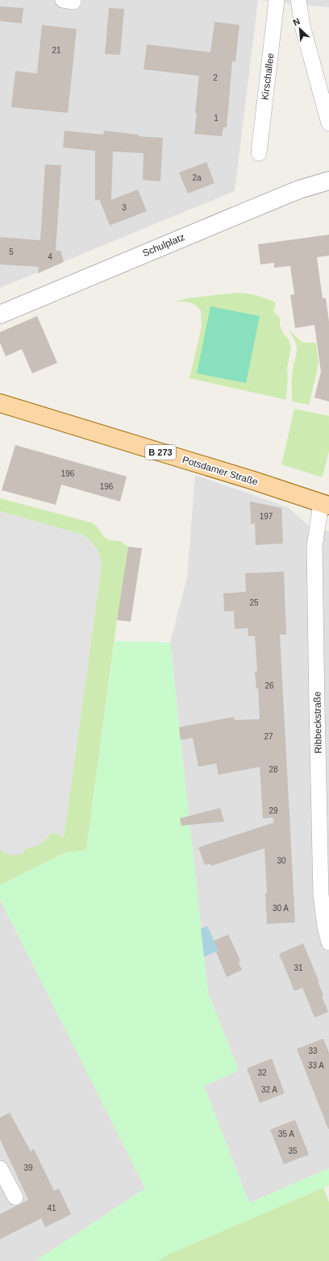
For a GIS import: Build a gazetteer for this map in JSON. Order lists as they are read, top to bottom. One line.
{"streets":{"main road":["B 273","Potsdamer Straße"],"street":["Kirschallee","Schulplatz","Ribbeckstraße"]},"crossings":[["Potsdamer Straße","Ribbeckstraße"]],"house_numbers":["21","2","1","2a","3","5","4","196","196","197","25","26","27","28","29","30","30 A","31","33","33 A","32","32 A","35 A","35","39","41"],"north":"top left"}
